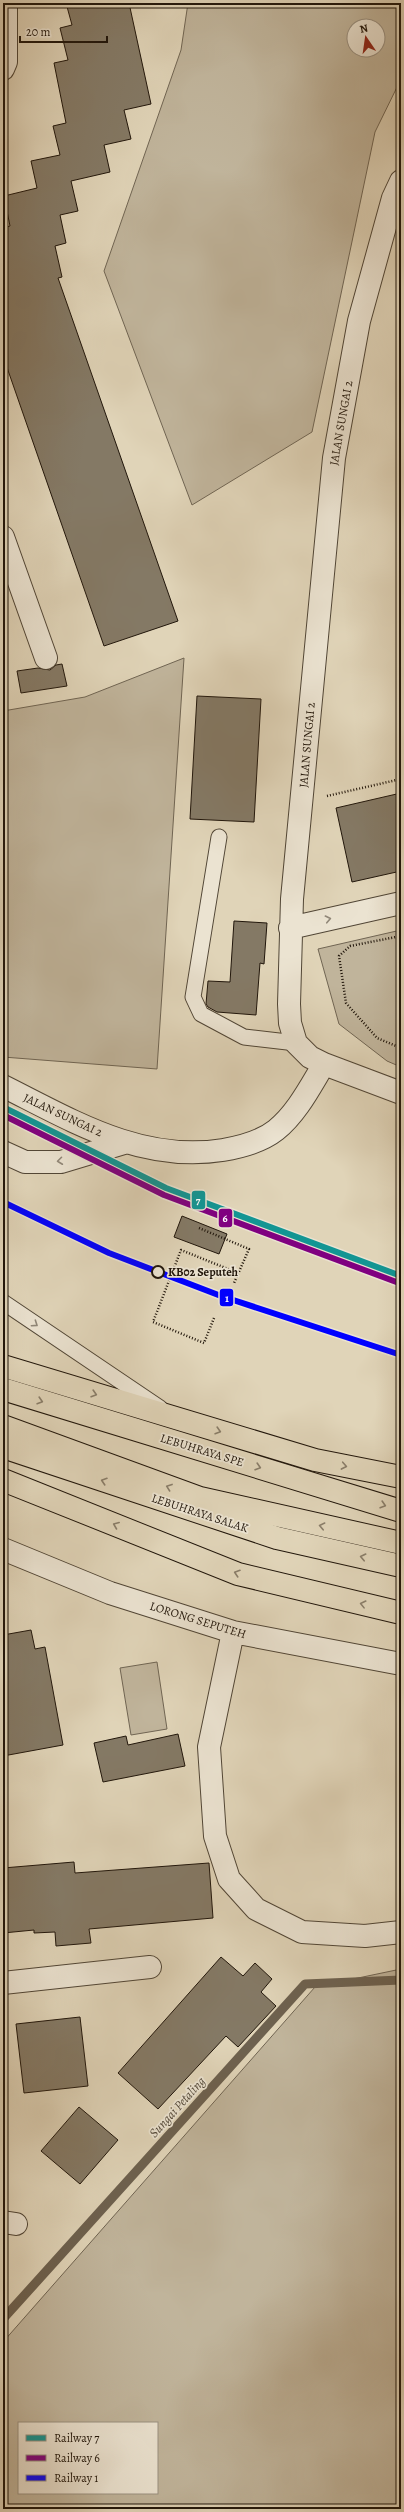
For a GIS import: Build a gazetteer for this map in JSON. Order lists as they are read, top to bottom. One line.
{"streets":{"highway":["LEBUHRAYA SPE","LEBUHRAYA SALAK"],"street":["JALAN SUNGAI 2","LORONG SEPUTEH"]},"water":["Sungai Petaling"],"places":["KB02 Seputeh"],"lines":["rail line 7","rail line 6","rail line 1"],"legend":["Railway 7","Railway 6","Railway 1"],"scale_bar":"20 m","north":"top"}
